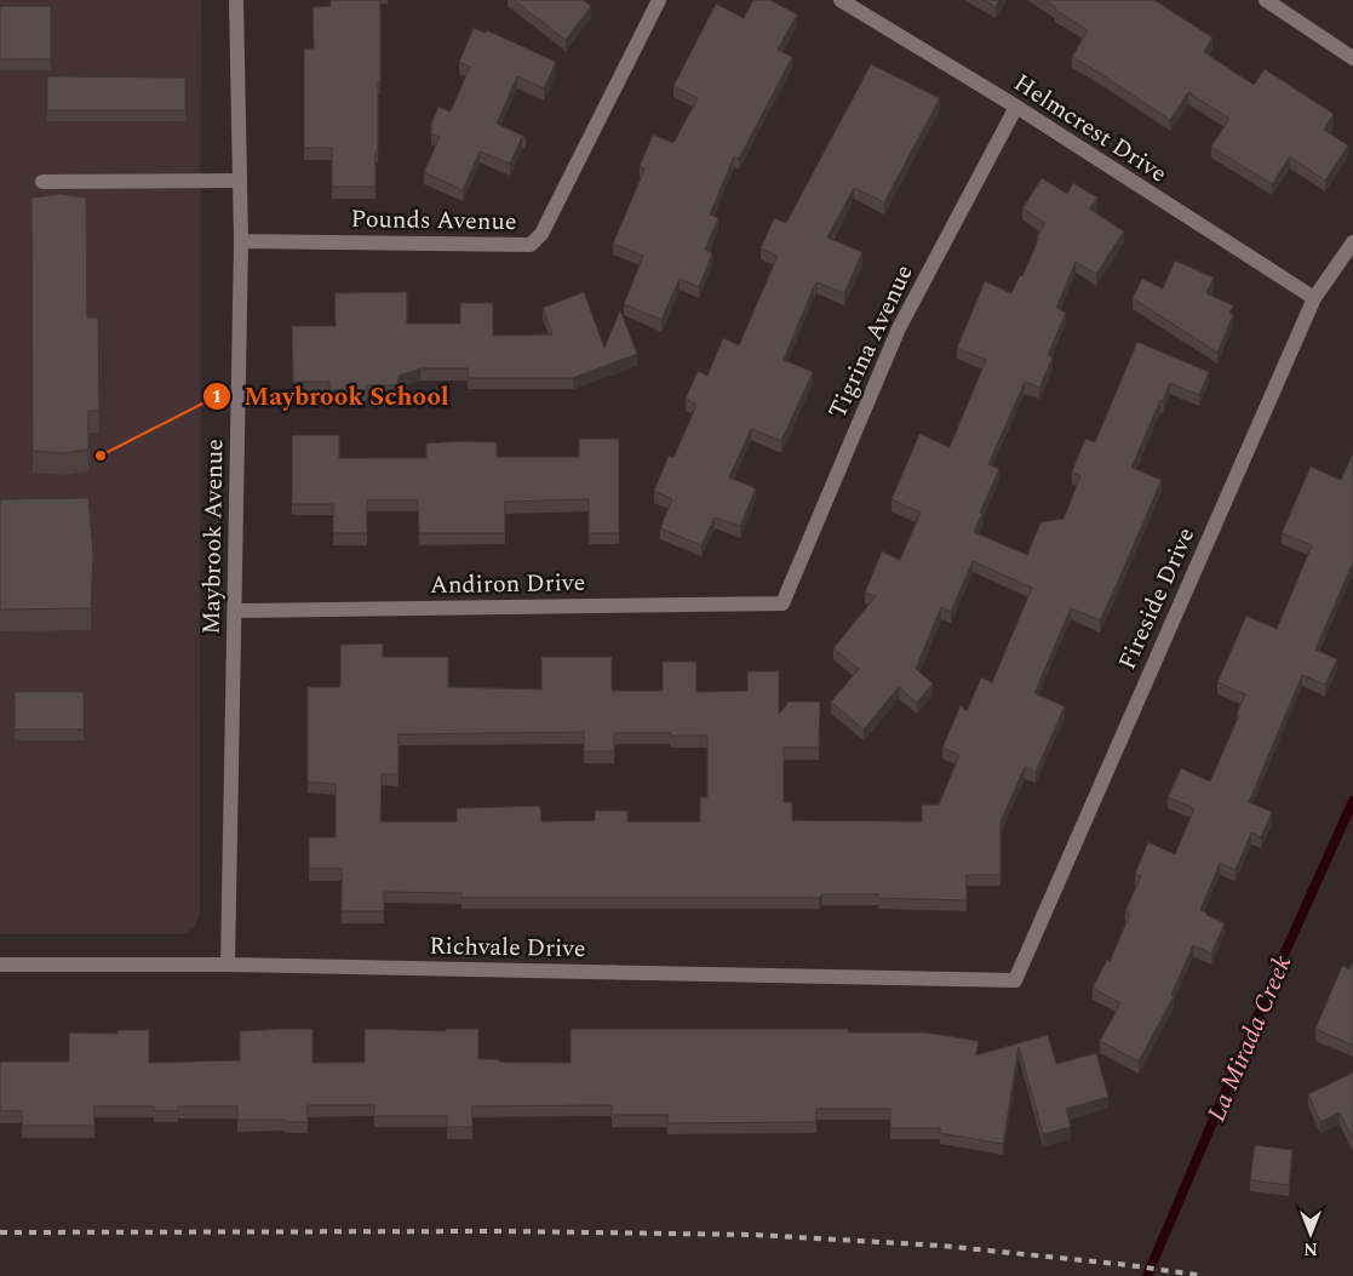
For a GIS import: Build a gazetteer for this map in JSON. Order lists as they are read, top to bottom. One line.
{"streets":{"street":["Helmcrest Drive","Pounds Avenue","Tigrina Avenue","Maybrook Avenue","Andiron Drive","Fireside Drive","Richvale Drive"]},"crossings":[["Helmcrest Drive","Tigrina Avenue"],["Helmcrest Drive","Fireside Drive"],["Pounds Avenue","Maybrook Avenue"],["Tigrina Avenue","Andiron Drive"],["Maybrook Avenue","Andiron Drive"],["Maybrook Avenue","Richvale Drive"],["Fireside Drive","Richvale Drive"]],"water":["La Mirada Creek"],"places":["Maybrook School"],"north":"bottom"}
